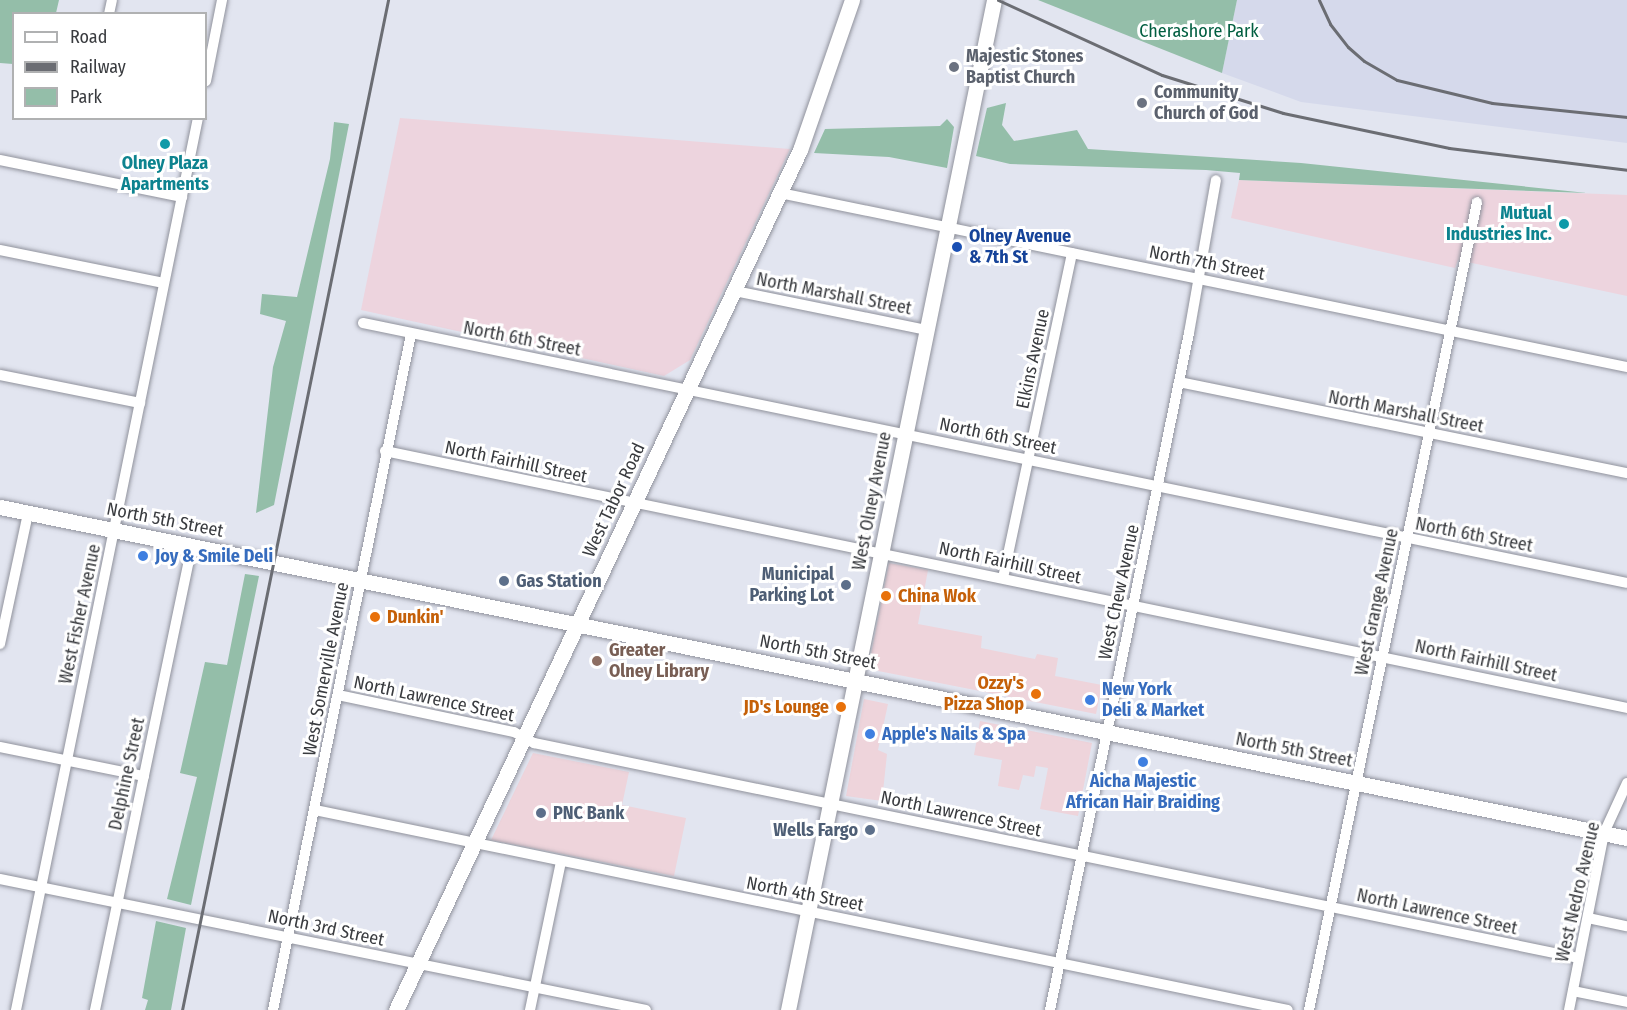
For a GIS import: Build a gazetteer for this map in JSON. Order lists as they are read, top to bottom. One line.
{"streets":{"street":["North 7th Street","North Marshall Street","North 6th Street","Elkins Avenue","North Fairhill Street","West Tabor Road","West Olney Avenue","North 5th Street","West Chew Avenue","West Grange Avenue","West Fisher Avenue","West Somerville Avenue","North Lawrence Street","Delphine Street","West Nedro Avenue","North 4th Street","North 3rd Street"]},"crossings":[["North 7th Street","Elkins Avenue"],["North 7th Street","West Tabor Road"],["North 7th Street","West Olney Avenue"],["North 7th Street","West Chew Avenue"],["North 7th Street","West Grange Avenue"],["North Marshall Street","West Tabor Road"],["North Marshall Street","West Olney Avenue"],["North Marshall Street","West Chew Avenue"],["North Marshall Street","West Grange Avenue"],["North 6th Street","Elkins Avenue"],["North 6th Street","West Tabor Road"],["North 6th Street","West Olney Avenue"],["North 6th Street","West Chew Avenue"],["North 6th Street","West Grange Avenue"],["North 6th Street","West Somerville Avenue"],["Elkins Avenue","North Fairhill Street"],["North Fairhill Street","West Tabor Road"],["North Fairhill Street","West Olney Avenue"],["North Fairhill Street","West Chew Avenue"],["North Fairhill Street","West Grange Avenue"],["North Fairhill Street","West Somerville Avenue"],["West Tabor Road","North 5th Street"],["West Tabor Road","North Lawrence Street"],["West Tabor Road","North 4th Street"],["West Tabor Road","North 3rd Street"],["West Olney Avenue","North 5th Street"],["West Olney Avenue","North Lawrence Street"],["West Olney Avenue","North 4th Street"],["North 5th Street","West Chew Avenue"],["North 5th Street","West Grange Avenue"],["North 5th Street","West Fisher Avenue"],["North 5th Street","West Somerville Avenue"],["North 5th Street","Delphine Street"],["North 5th Street","West Nedro Avenue"],["West Chew Avenue","North Lawrence Street"],["West Chew Avenue","North 4th Street"],["West Grange Avenue","North Lawrence Street"],["West Fisher Avenue","North 3rd Street"],["West Somerville Avenue","North Lawrence Street"],["West Somerville Avenue","North 4th Street"],["West Somerville Avenue","North 3rd Street"],["North Lawrence Street","West Nedro Avenue"],["Delphine Street","North 3rd Street"]],"parks":["Cherashore Park"],"places":["Majestic Stones Baptist Church","Community Church of God","Olney Plaza Apartments","Mutual Industries Inc.","Olney Avenue & 7th St","Joy & Smile Deli","Gas Station","Municipal Parking Lot","China Wok","Dunkin'","Greater Olney Library","Ozzy's Pizza Shop","New York Deli & Market","JD's Lounge","Apple's Nails & Spa","Aicha Majestic African Hair Braiding","PNC Bank","Wells Fargo"],"legend":["Road","Railway","Park"]}
